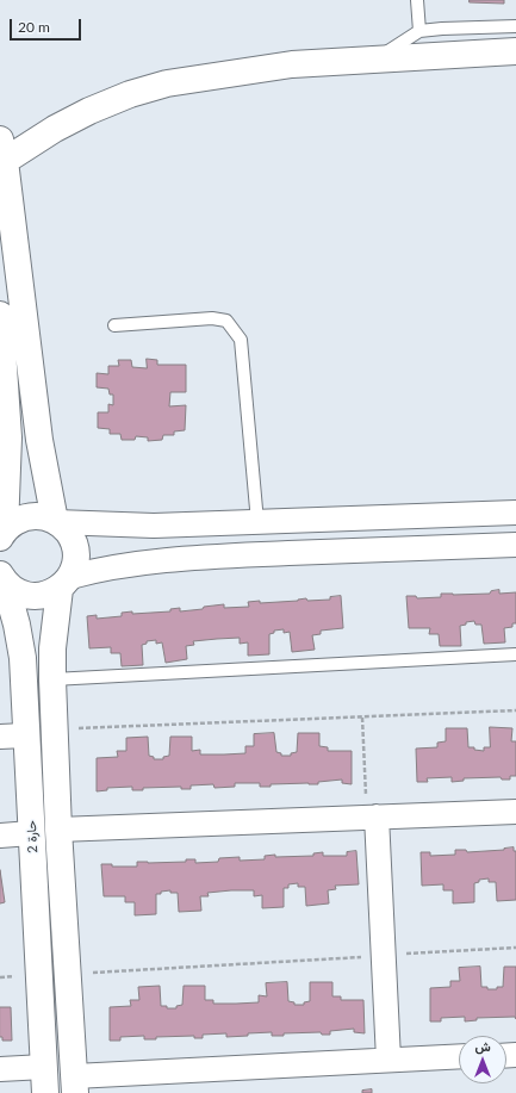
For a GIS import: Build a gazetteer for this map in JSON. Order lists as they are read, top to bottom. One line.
{"streets":{"street":["حارة 2"]},"scale_bar":"20 m","north":"top"}
